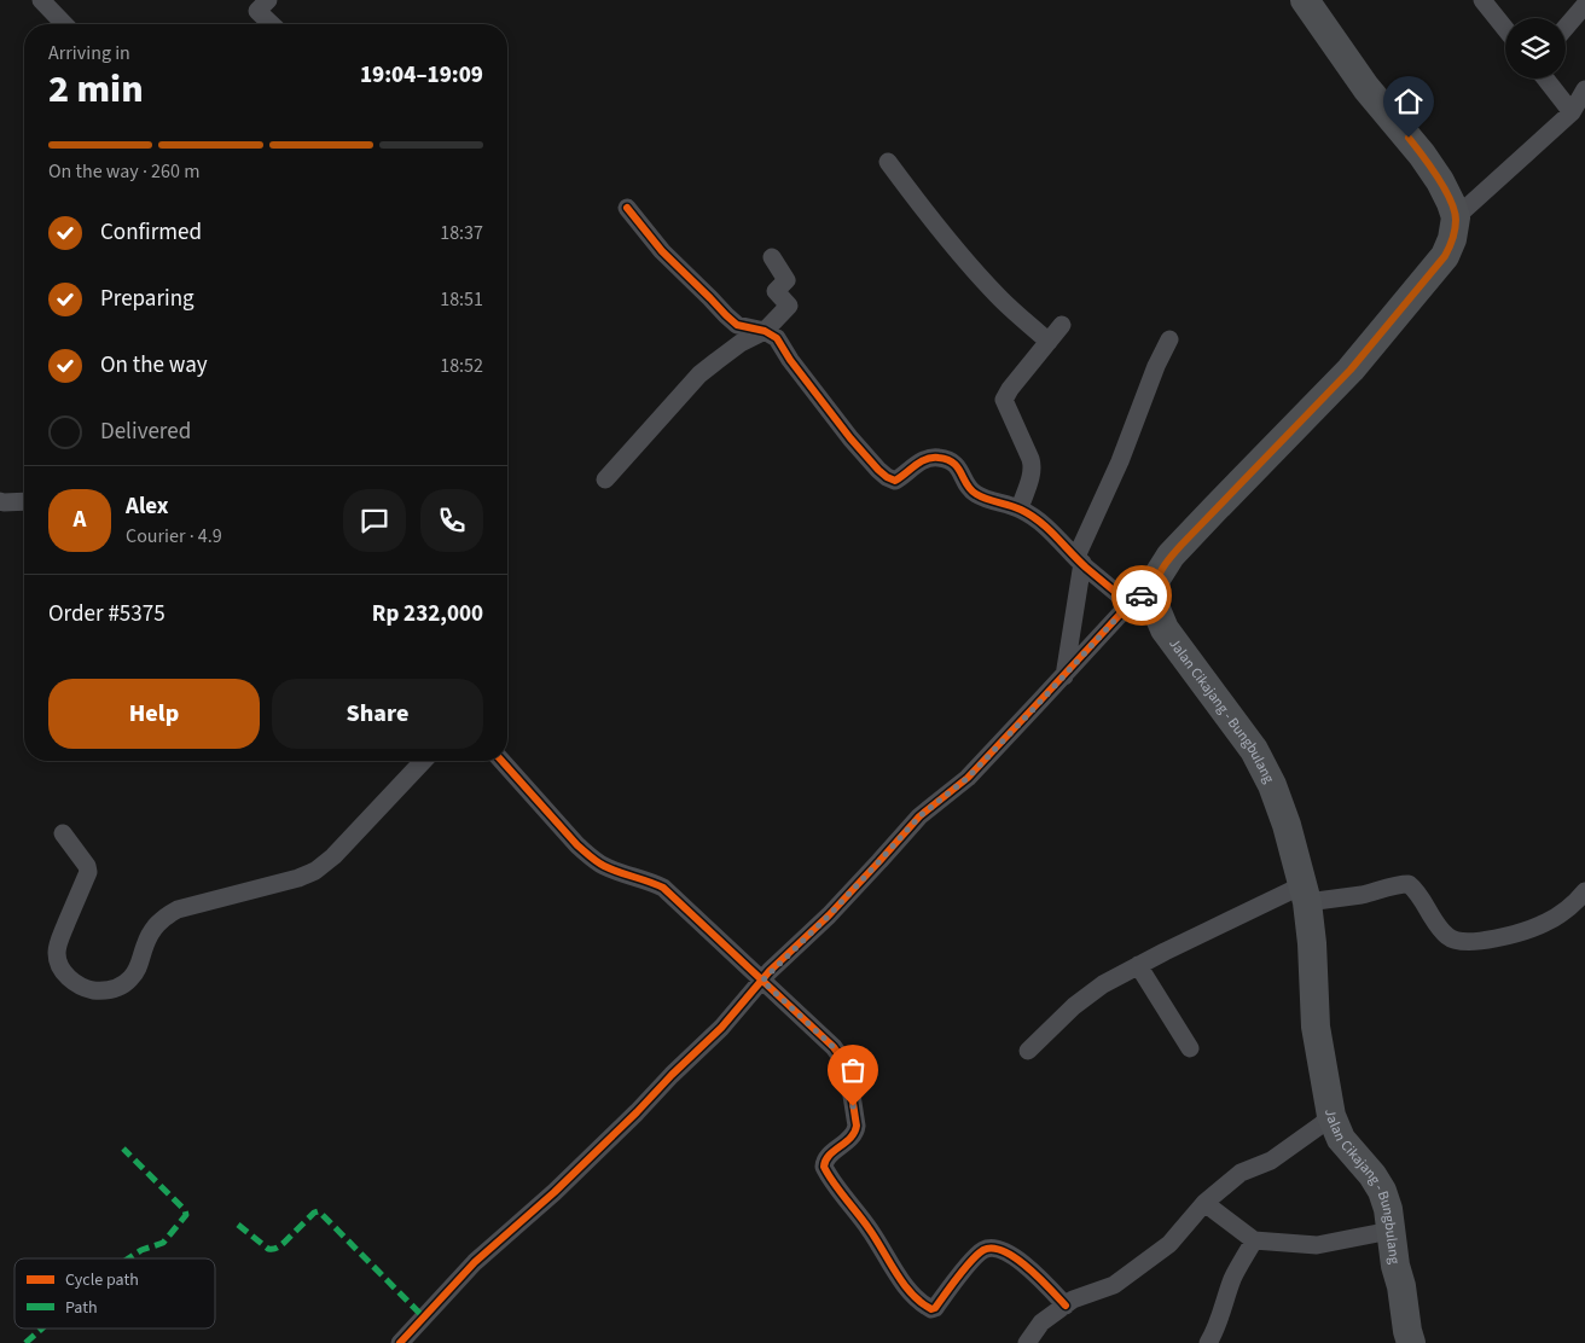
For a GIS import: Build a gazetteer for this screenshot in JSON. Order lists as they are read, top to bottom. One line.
{"streets":{"main road":["Jalan Cikajang - Bungbulang"]},"legend":["Cycle path","Path"],"page":{"heading":["2 min","Arriving in","19:04–19:09"],"panel":["Alex","Courier · 4.9","Order #5375","Rp 232,000"],"bar":"On the way · 260 m","list":[["Confirmed","18:37"],["Preparing","18:51"],["On the way","18:52"],"Delivered"],"round":"A","buttons":["Help","Share"]}}
